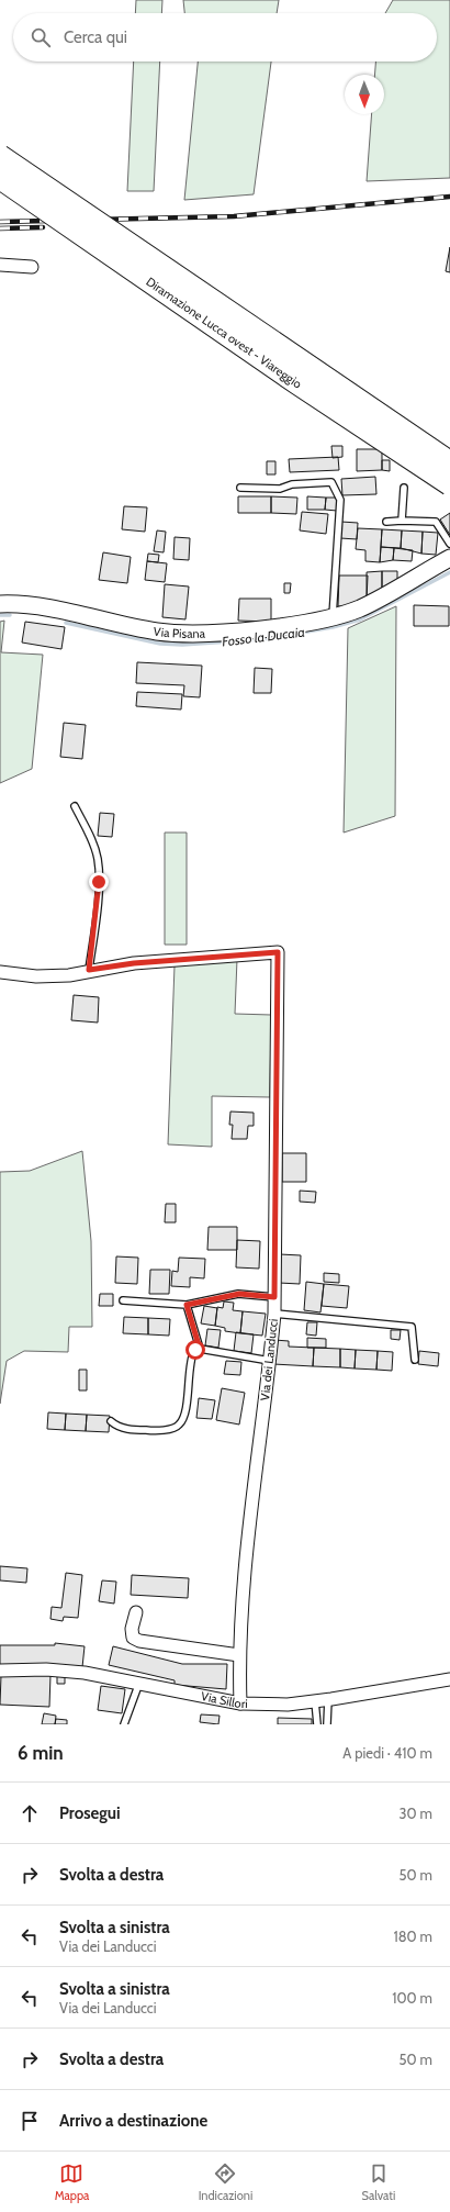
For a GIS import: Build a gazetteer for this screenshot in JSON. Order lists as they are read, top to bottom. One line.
{"streets":{"highway":["Diramazione Lucca ovest - Viareggio"],"main road":["Via Pisana"],"street":["Via dei Landucci","Via Sillori"]},"crossings":[["Via dei Landucci","Via Sillori"]],"water":["Fosso la Ducaia"],"north":"bottom","page":{"search":"Cerca qui","heading":["6 min","A piedi · 410 m"],"list":[["Prosegui","30 m"],["Svolta a destra","50 m"],["Svolta a sinistra","Via dei Landucci","180 m"],["Svolta a sinistra","Via dei Landucci","100 m"],["Svolta a destra","50 m"],"Arrivo a destinazione"],"nav":["Mappa","Indicazioni","Salvati"]}}
